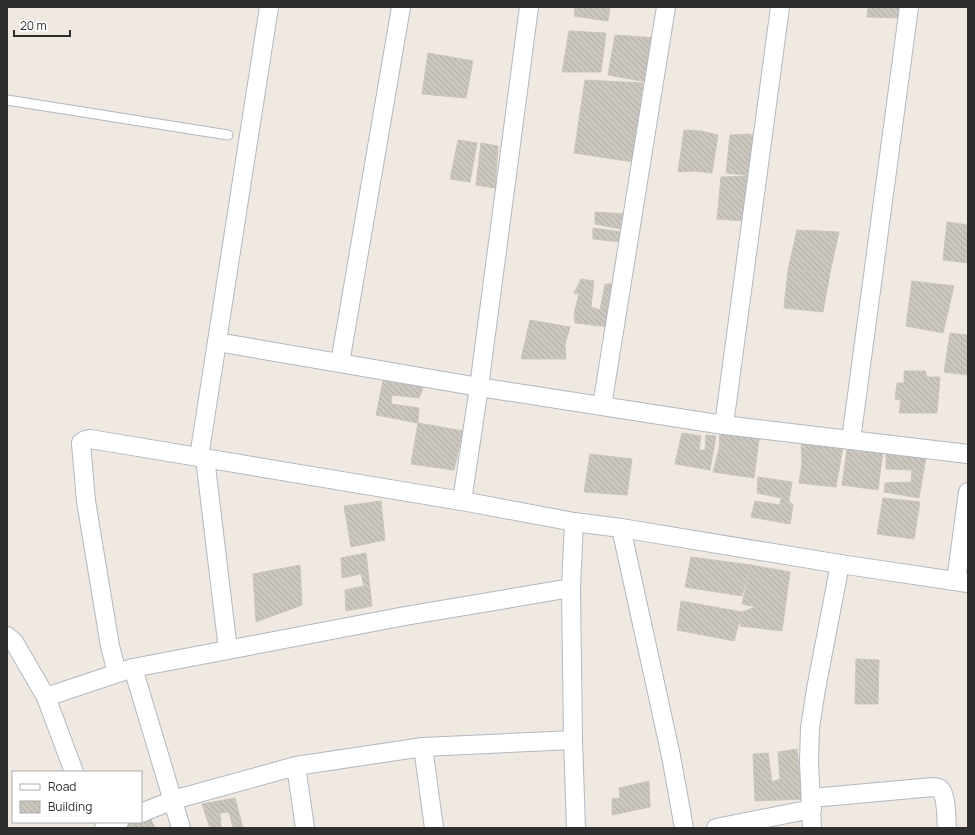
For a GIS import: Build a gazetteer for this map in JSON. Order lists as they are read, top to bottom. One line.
{"legend":["Road","Building"],"scale_bar":"20 m"}
